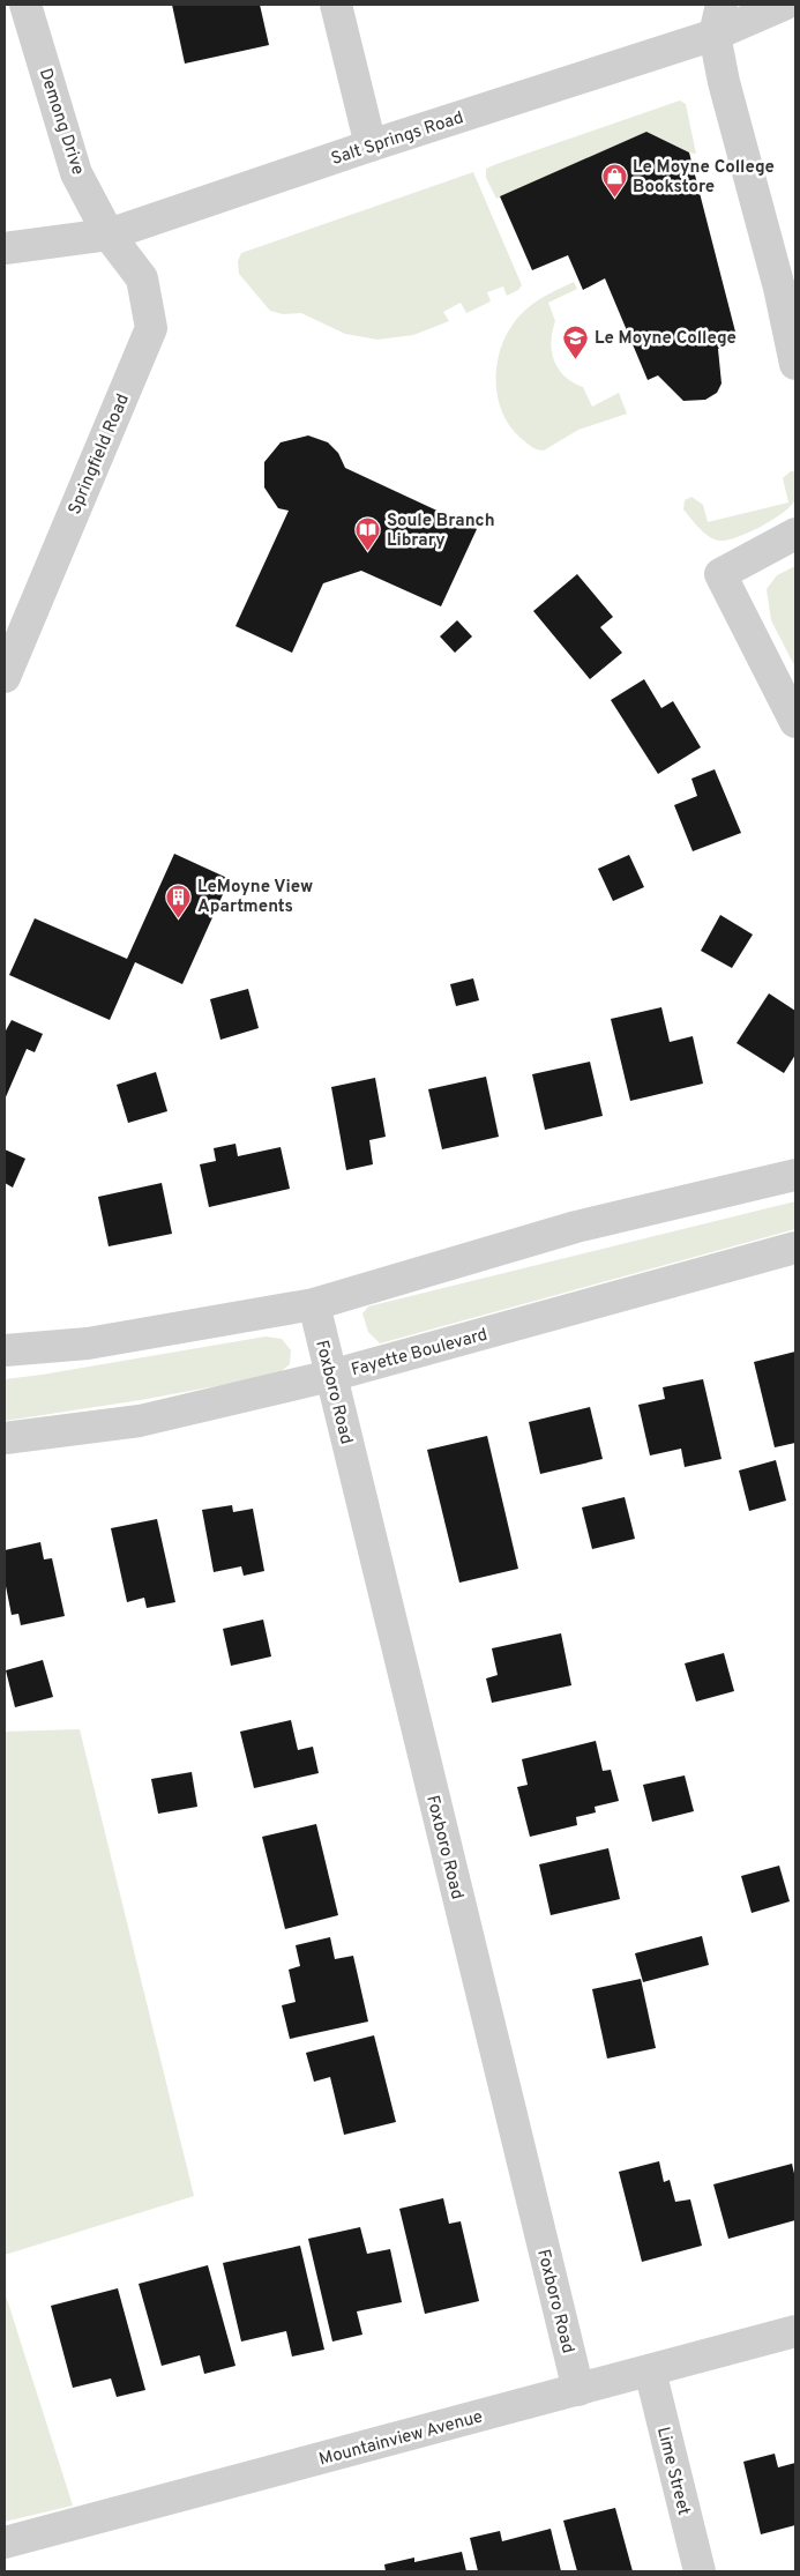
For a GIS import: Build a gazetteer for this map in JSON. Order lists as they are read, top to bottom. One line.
{"streets":{"street":["Demong Drive","Salt Springs Road","Springfield Road","Fayette Boulevard","Foxboro Road","Mountainview Avenue","Lime Street"]},"crossings":[["Demong Drive","Salt Springs Road"],["Demong Drive","Springfield Road"],["Salt Springs Road","Springfield Road"],["Fayette Boulevard","Foxboro Road"],["Foxboro Road","Mountainview Avenue"],["Mountainview Avenue","Lime Street"]],"places":{"shop":["Le Moyne College Bookstore"],"school or university":["Le Moyne College"],"library":["Soule Branch Library"],"building":["LeMoyne View Apartments"]}}
